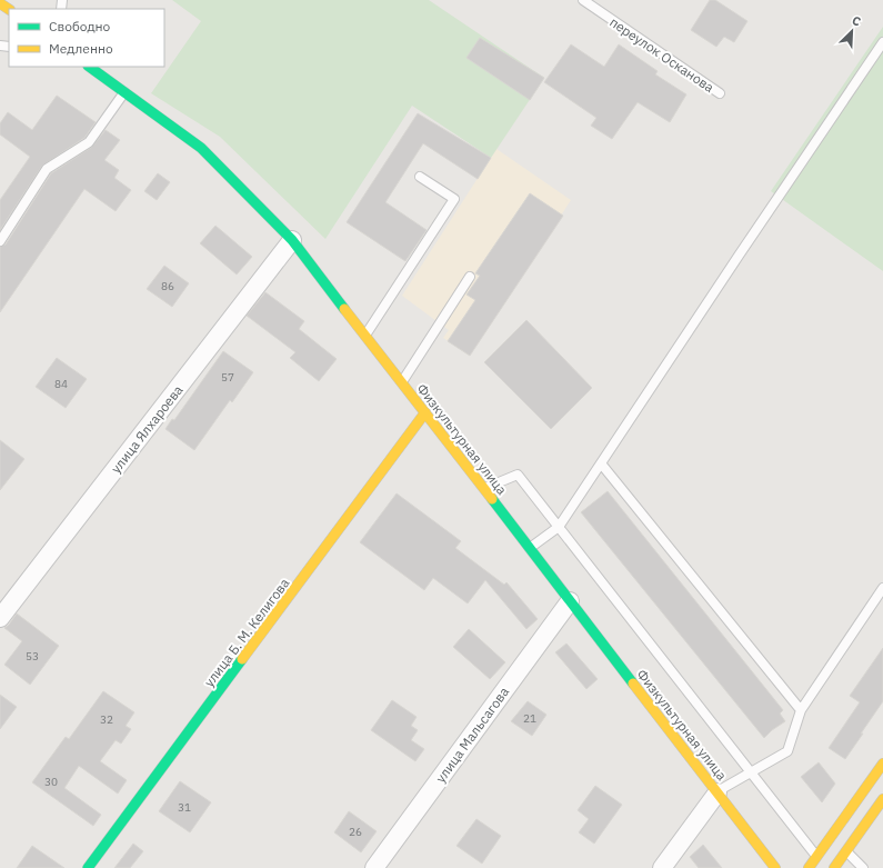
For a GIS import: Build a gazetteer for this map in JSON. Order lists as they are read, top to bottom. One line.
{"streets":{"main road":["Физкультурная улица","улица Б. М. Келигова"],"street":["улица Ялхароева","улица Мальсагова"],"lane":["переулок Осканова"]},"crossings":[["улица Ялхароева","Физкультурная улица"],["Физкультурная улица","улица Б. М. Келигова"],["Физкультурная улица","улица Мальсагова"]],"house_numbers":["86","57","84","53","21","32","30","31","26"],"legend":["Свободно","Медленно"],"north":"top right"}
